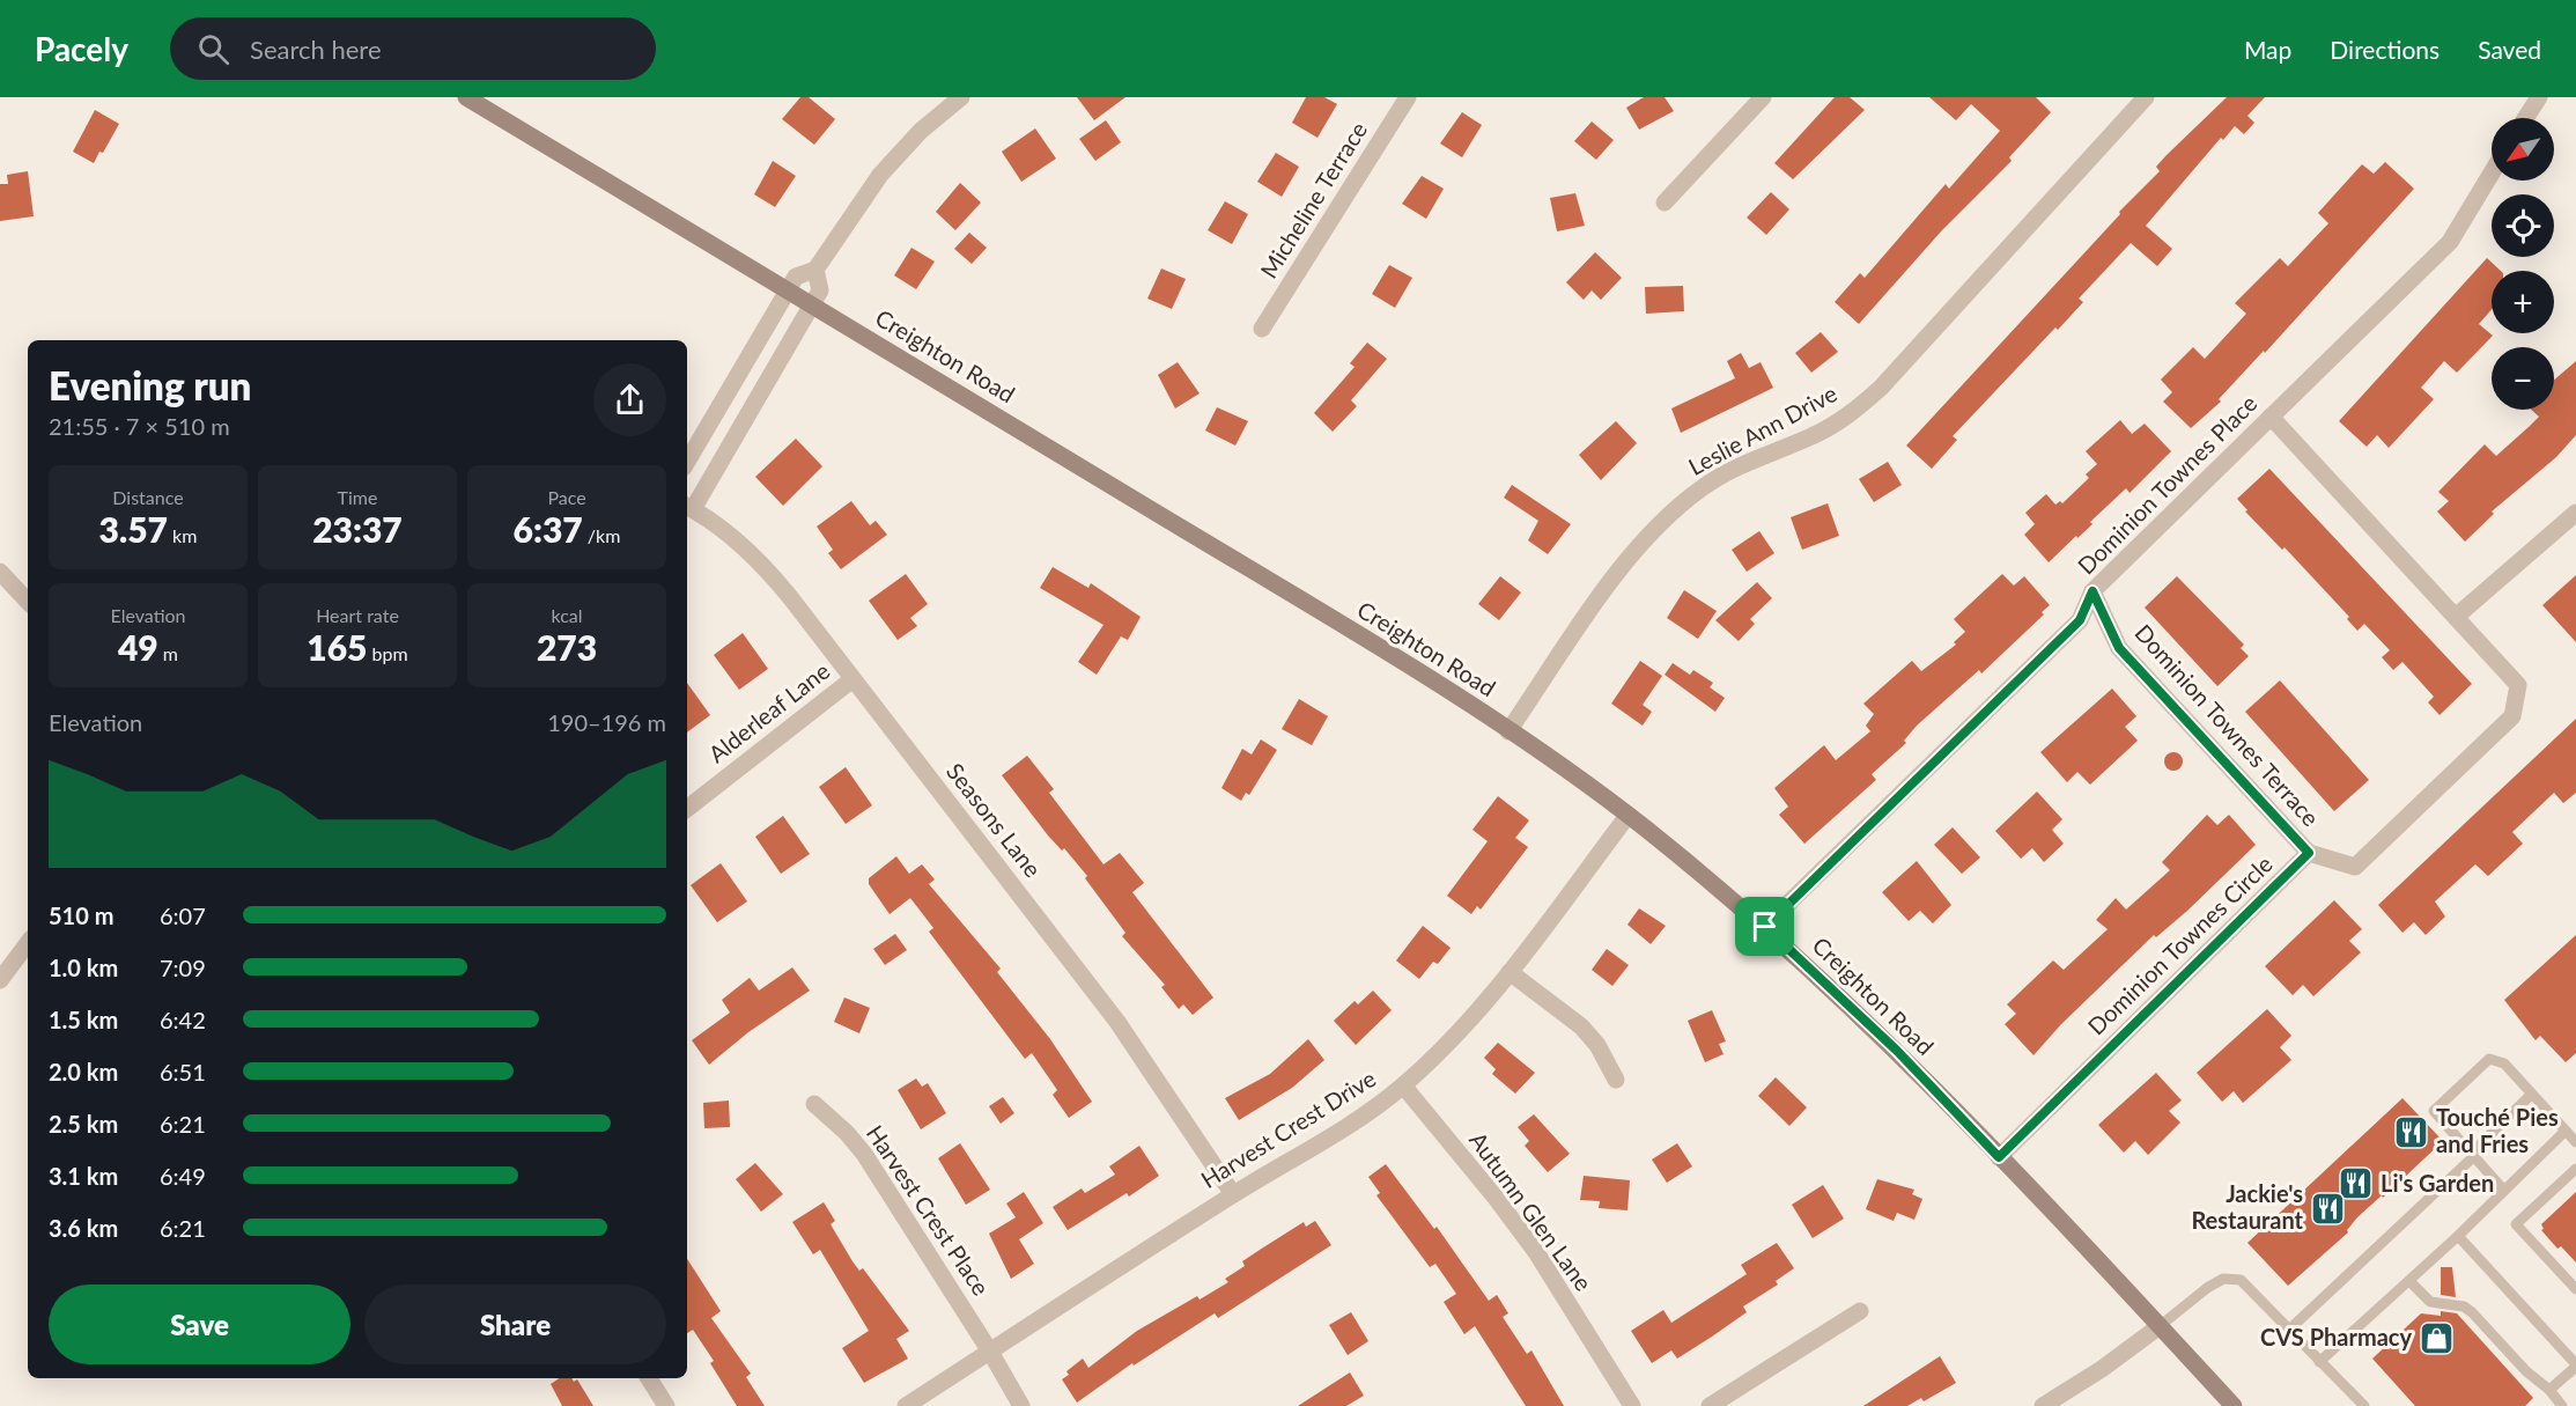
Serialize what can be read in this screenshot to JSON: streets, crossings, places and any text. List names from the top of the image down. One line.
{"streets":{"main road":["Creighton Road"],"street":["Micheline Terrace","Leslie Ann Drive","Dominion Townes Place","Alderleaf Lane","Dominion Townes Terrace","Seasons Lane","Dominion Townes Circle","Harvest Crest Drive","Harvest Crest Place","Autumn Glen Lane"]},"crossings":[["Creighton Road","Leslie Ann Drive"],["Creighton Road","Dominion Townes Place"],["Creighton Road","Dominion Townes Circle"],["Creighton Road","Harvest Crest Drive"],["Dominion Townes Place","Dominion Townes Terrace"],["Alderleaf Lane","Seasons Lane"],["Dominion Townes Terrace","Dominion Townes Circle"],["Seasons Lane","Harvest Crest Drive"],["Harvest Crest Drive","Harvest Crest Place"],["Harvest Crest Drive","Autumn Glen Lane"]],"places":{"restaurant":["Touché Pies and Fries","Li's Garden","Jackie's Restaurant"],"shop":["CVS Pharmacy"]},"north":"bottom left","page":{"header":"Pacely","search":"Search here","nav":["Map","Directions","Saved"],"map_buttons":["+","−"],"heading":["Evening run","21:55 · 7 × 510 m"],"stats":[["Distance","3.57 km"],["Time","23:37"],["Pace","6:37 /km"],["Elevation","49 m"],["Heart rate","165 bpm"],["kcal","273"]],"chart":["Elevation","190–196 m"],"list":[{"name":"510 m","note":"6:07"},{"name":"1.0 km","note":"7:09"},{"name":"1.5 km","note":"6:42"},{"name":"2.0 km","note":"6:51"},{"name":"2.5 km","note":"6:21"},{"name":"3.1 km","note":"6:49"},{"name":"3.6 km","note":"6:21"}],"buttons":["Save","Share"]}}
